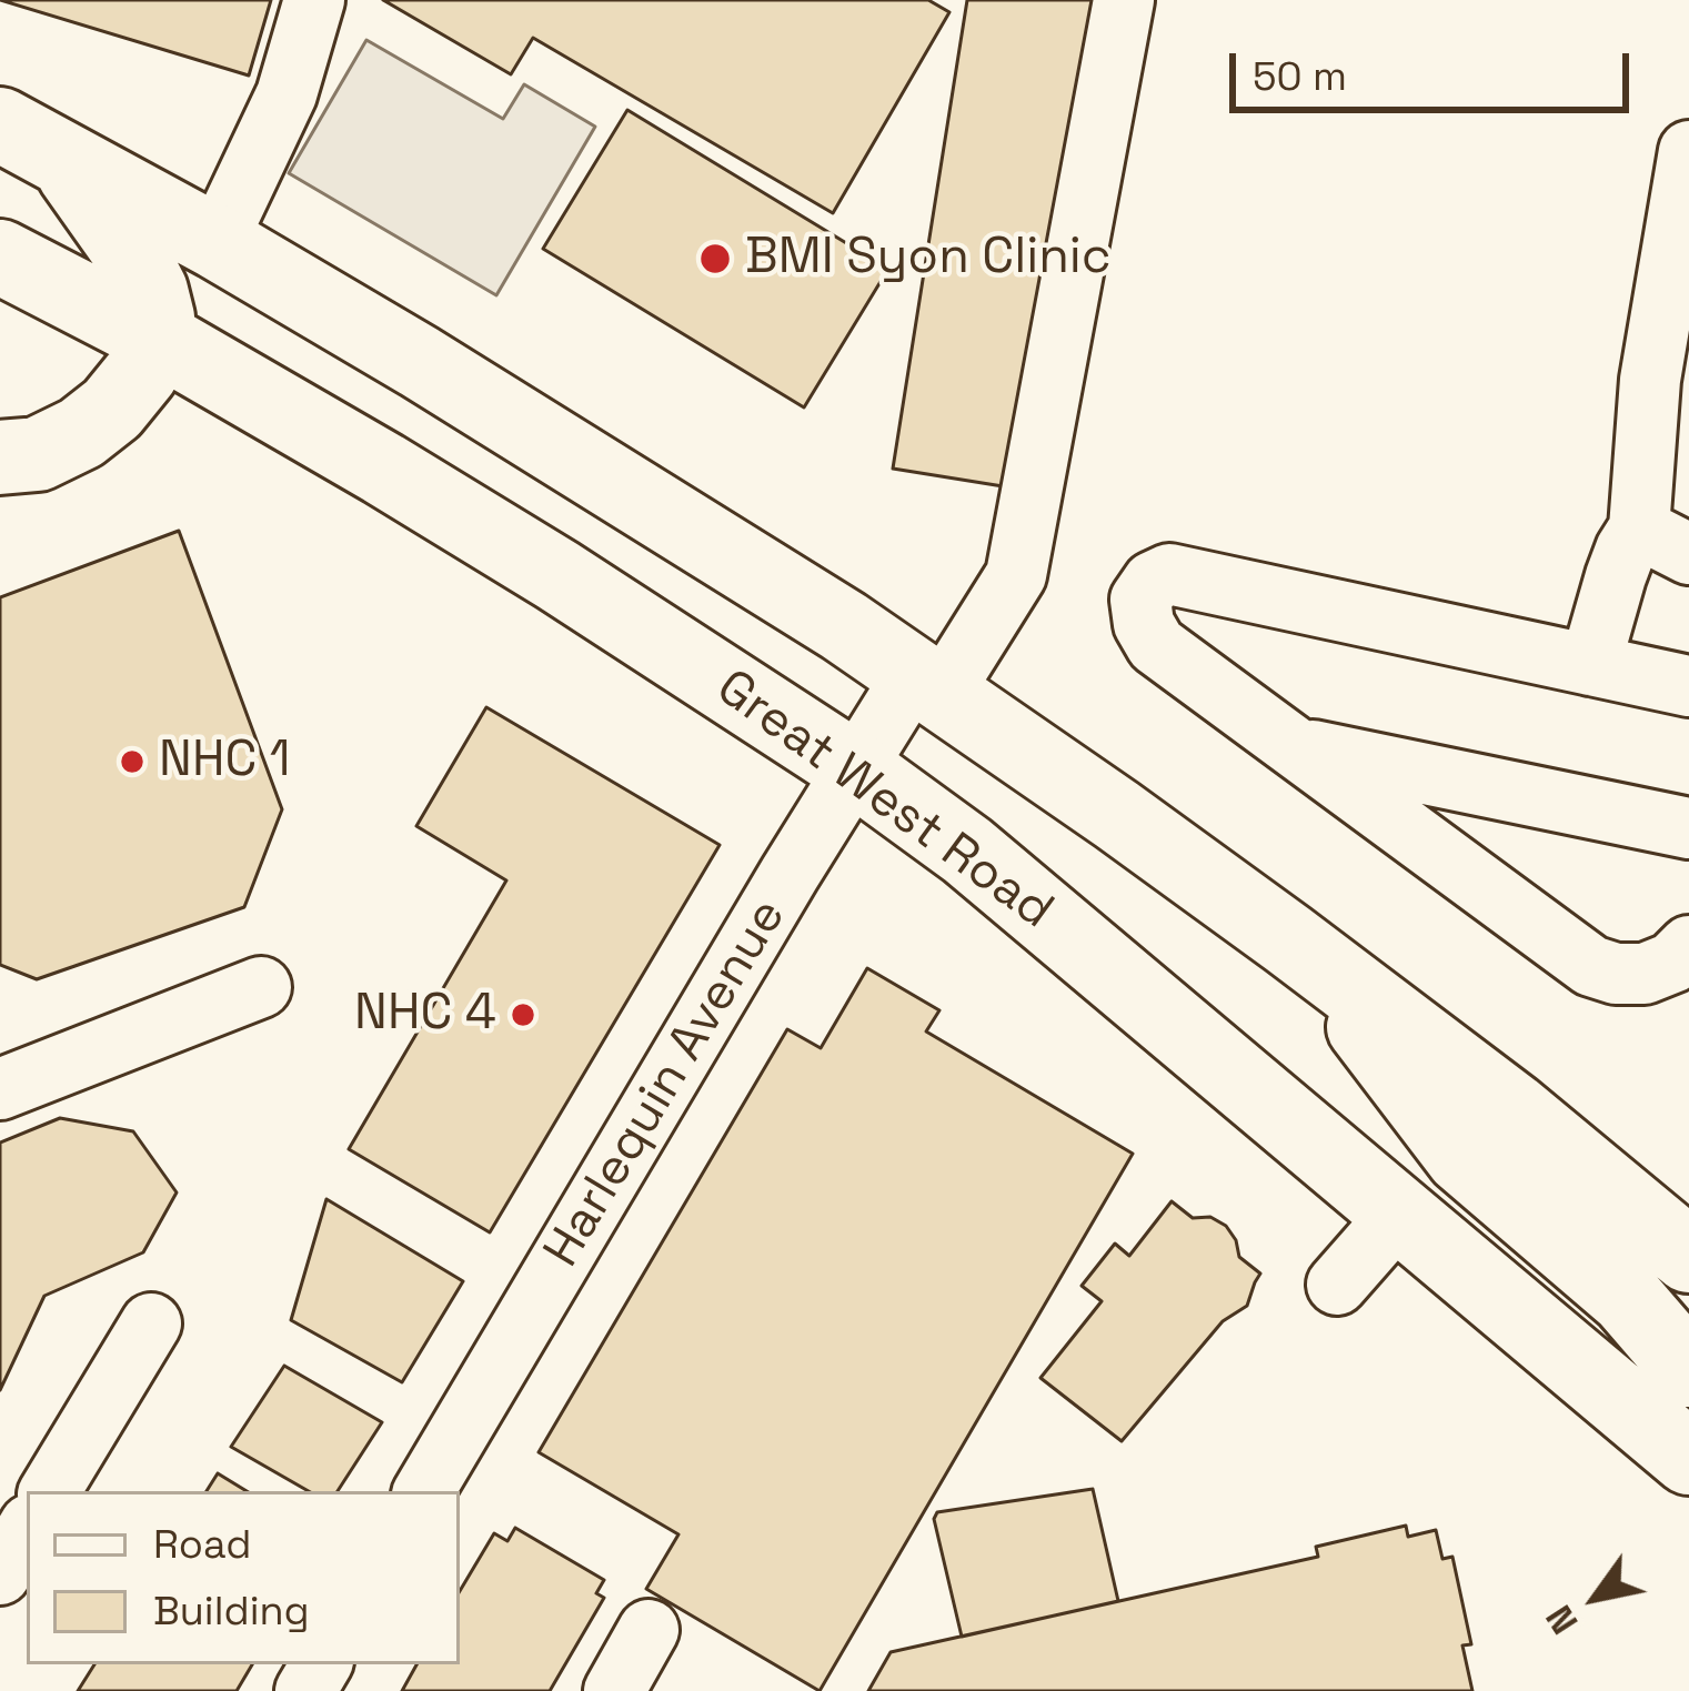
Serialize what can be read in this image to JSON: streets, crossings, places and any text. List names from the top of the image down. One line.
{"streets":{"highway":["Great West Road"],"street":["Harlequin Avenue"]},"crossings":[["Great West Road","Harlequin Avenue"]],"places":["BMI Syon Clinic","NHC 1","NHC 4"],"legend":["Road","Building"],"scale_bar":"50 m","north":"bottom left"}
